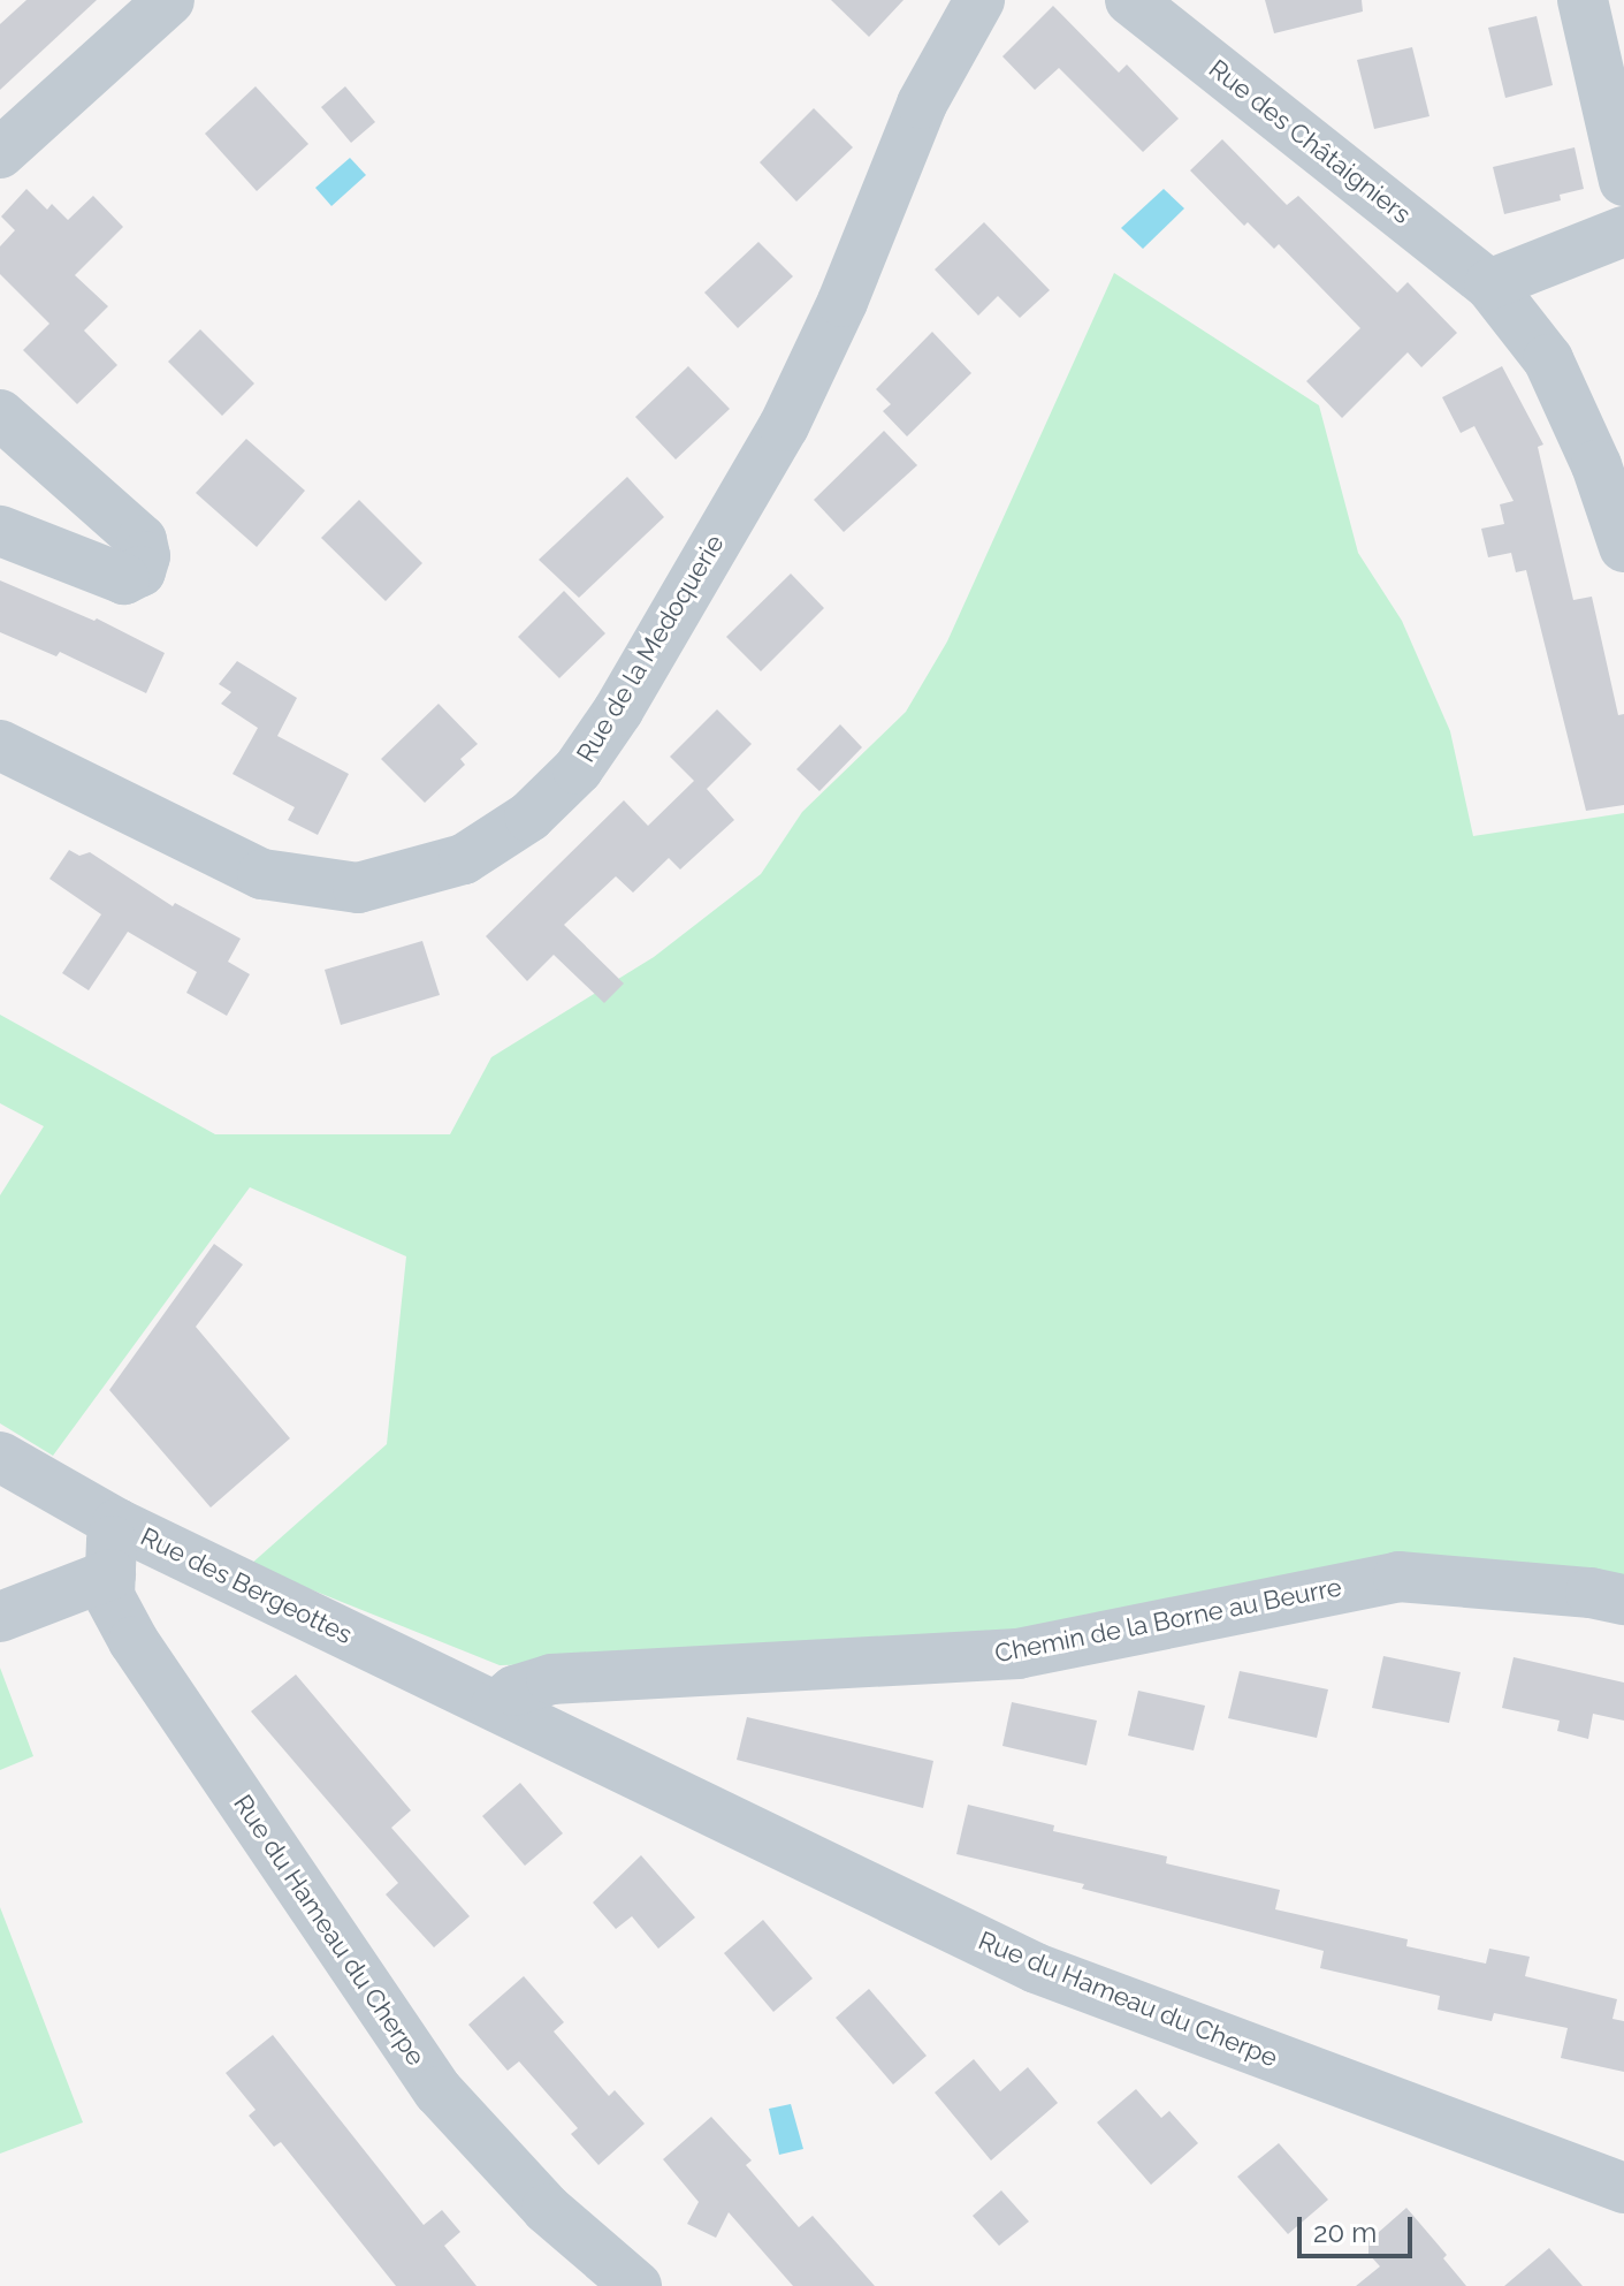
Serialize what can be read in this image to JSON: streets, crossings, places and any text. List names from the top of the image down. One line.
{"streets":{"street":["Rue des Châtaigniers","Rue de la Medoquerie","Rue des Bergeottes","Chemin de la Borne au Beurre","Rue du Hameau du Cherpe"]},"crossings":[["Rue des Bergeottes","Chemin de la Borne au Beurre"],["Rue des Bergeottes","Rue du Hameau du Cherpe"],["Chemin de la Borne au Beurre","Rue du Hameau du Cherpe"]],"scale_bar":"20 m"}
